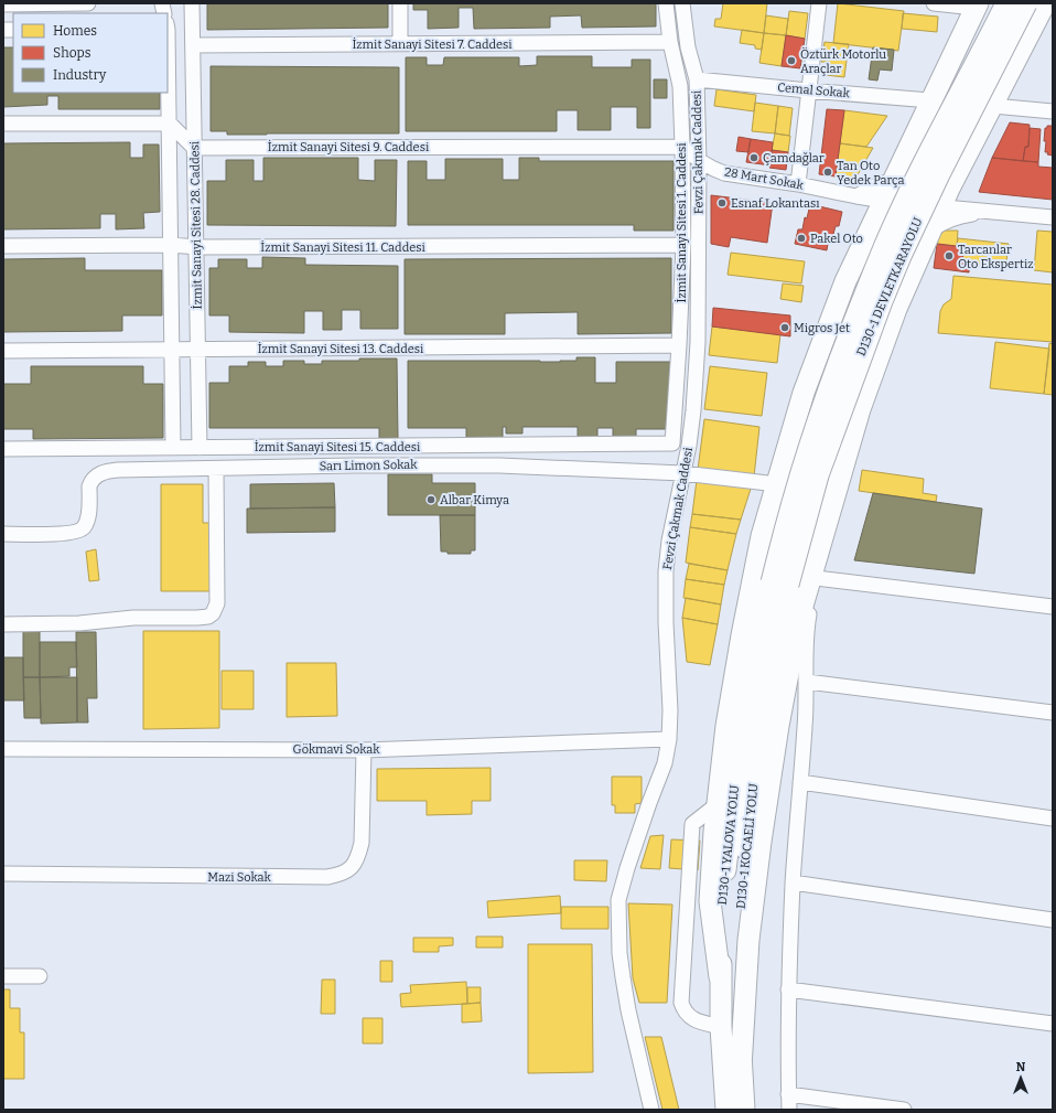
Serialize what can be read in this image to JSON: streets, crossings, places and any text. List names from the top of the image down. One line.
{"streets":{"highway":["D130-1 DEVLETKARAYOLU","D130-1 YALOVA YOLU","D130-1 KOCAELİ YOLU"],"street":["İzmit Sanayi Sitesi 7. Caddesi","Cemal Sokak","İzmit Sanayi Sitesi 9. Caddesi","Fevzi Çakmak Caddesi","28 Mart Sokak","İzmit Sanayi Sitesi 1. Caddesi","İzmit Sanayi Sitesi 28. Caddesi","İzmit Sanayi Sitesi 11. Caddesi","İzmit Sanayi Sitesi 13. Caddesi","İzmit Sanayi Sitesi 15. Caddesi","Sarı Limon Sokak","Gökmavi Sokak","Mazi Sokak"]},"crossings":[["İzmit Sanayi Sitesi 7. Caddesi","İzmit Sanayi Sitesi 1. Caddesi"],["İzmit Sanayi Sitesi 7. Caddesi","İzmit Sanayi Sitesi 28. Caddesi"],["Cemal Sokak","Fevzi Çakmak Caddesi"],["İzmit Sanayi Sitesi 9. Caddesi","İzmit Sanayi Sitesi 1. Caddesi"],["İzmit Sanayi Sitesi 9. Caddesi","İzmit Sanayi Sitesi 28. Caddesi"],["Fevzi Çakmak Caddesi","28 Mart Sokak"],["Fevzi Çakmak Caddesi","Sarı Limon Sokak"],["Fevzi Çakmak Caddesi","Gökmavi Sokak"],["İzmit Sanayi Sitesi 1. Caddesi","İzmit Sanayi Sitesi 11. Caddesi"],["İzmit Sanayi Sitesi 1. Caddesi","İzmit Sanayi Sitesi 13. Caddesi"],["İzmit Sanayi Sitesi 1. Caddesi","İzmit Sanayi Sitesi 15. Caddesi"],["İzmit Sanayi Sitesi 28. Caddesi","İzmit Sanayi Sitesi 11. Caddesi"],["İzmit Sanayi Sitesi 28. Caddesi","İzmit Sanayi Sitesi 13. Caddesi"],["İzmit Sanayi Sitesi 28. Caddesi","İzmit Sanayi Sitesi 15. Caddesi"],["D130-1 DEVLETKARAYOLU","D130-1 YALOVA YOLU"],["D130-1 DEVLETKARAYOLU","D130-1 KOCAELİ YOLU"],["Gökmavi Sokak","Mazi Sokak"],["D130-1 YALOVA YOLU","D130-1 KOCAELİ YOLU"]],"places":["Öztürk Motorlu Araçlar","Çamdağlar","Tan Oto Yedek Parça","Esnaf Lokantası","Pakel Oto","Tarcanlar Oto Ekspertiz","Migros Jet","Albar Kimya"],"legend":["Homes","Shops","Industry"],"north":"top"}
